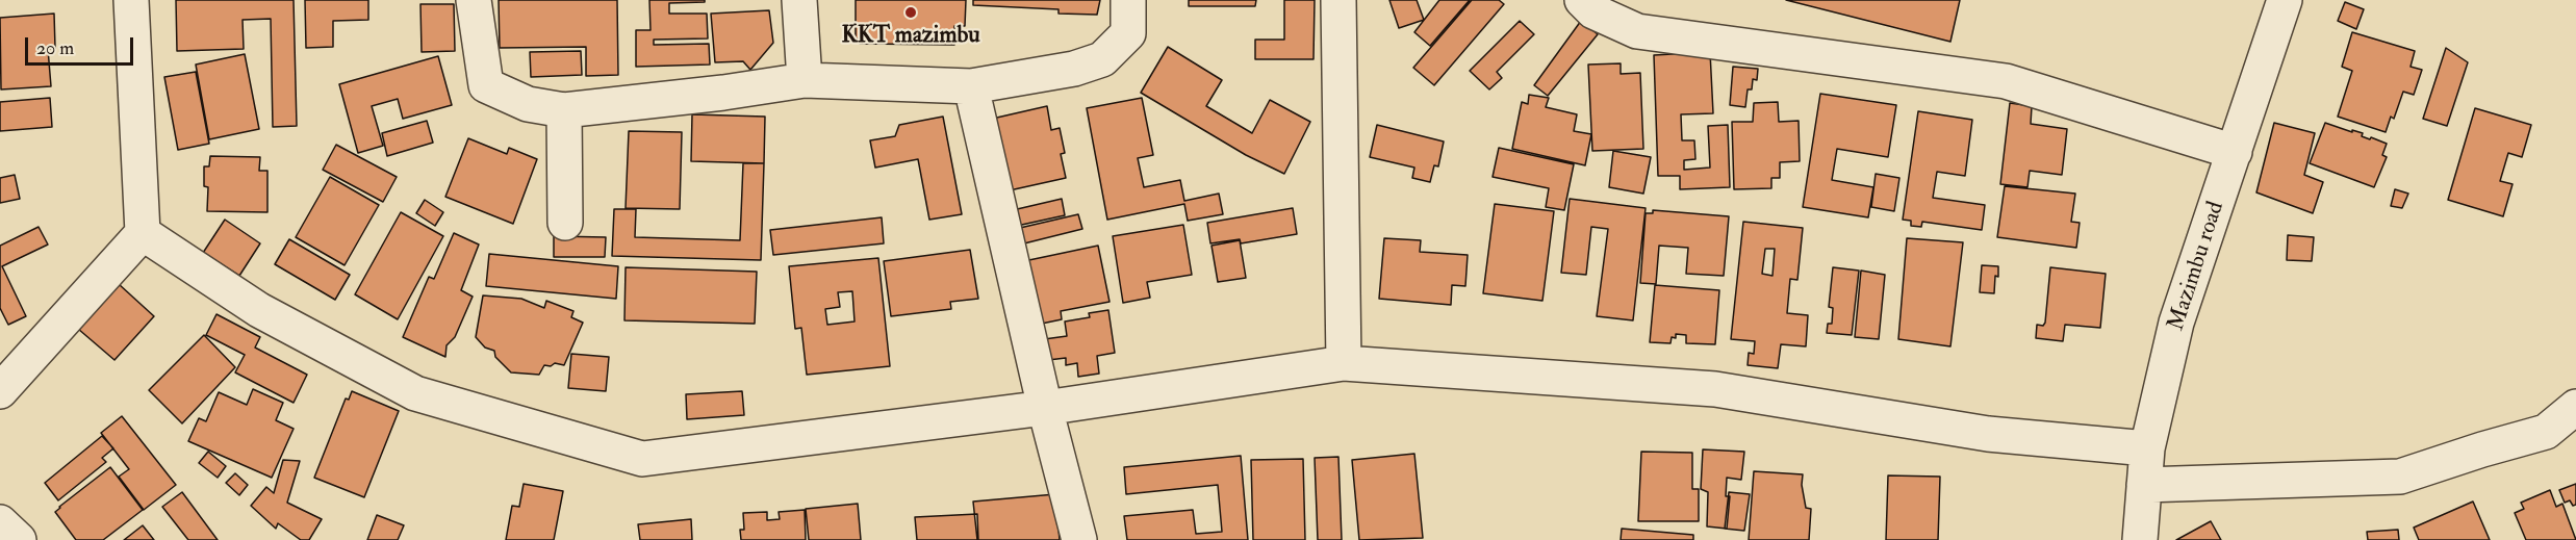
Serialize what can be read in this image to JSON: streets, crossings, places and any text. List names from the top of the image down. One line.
{"streets":{"street":["Mazimbu road"]},"places":["KKT mazimbu"],"scale_bar":"20 m"}
